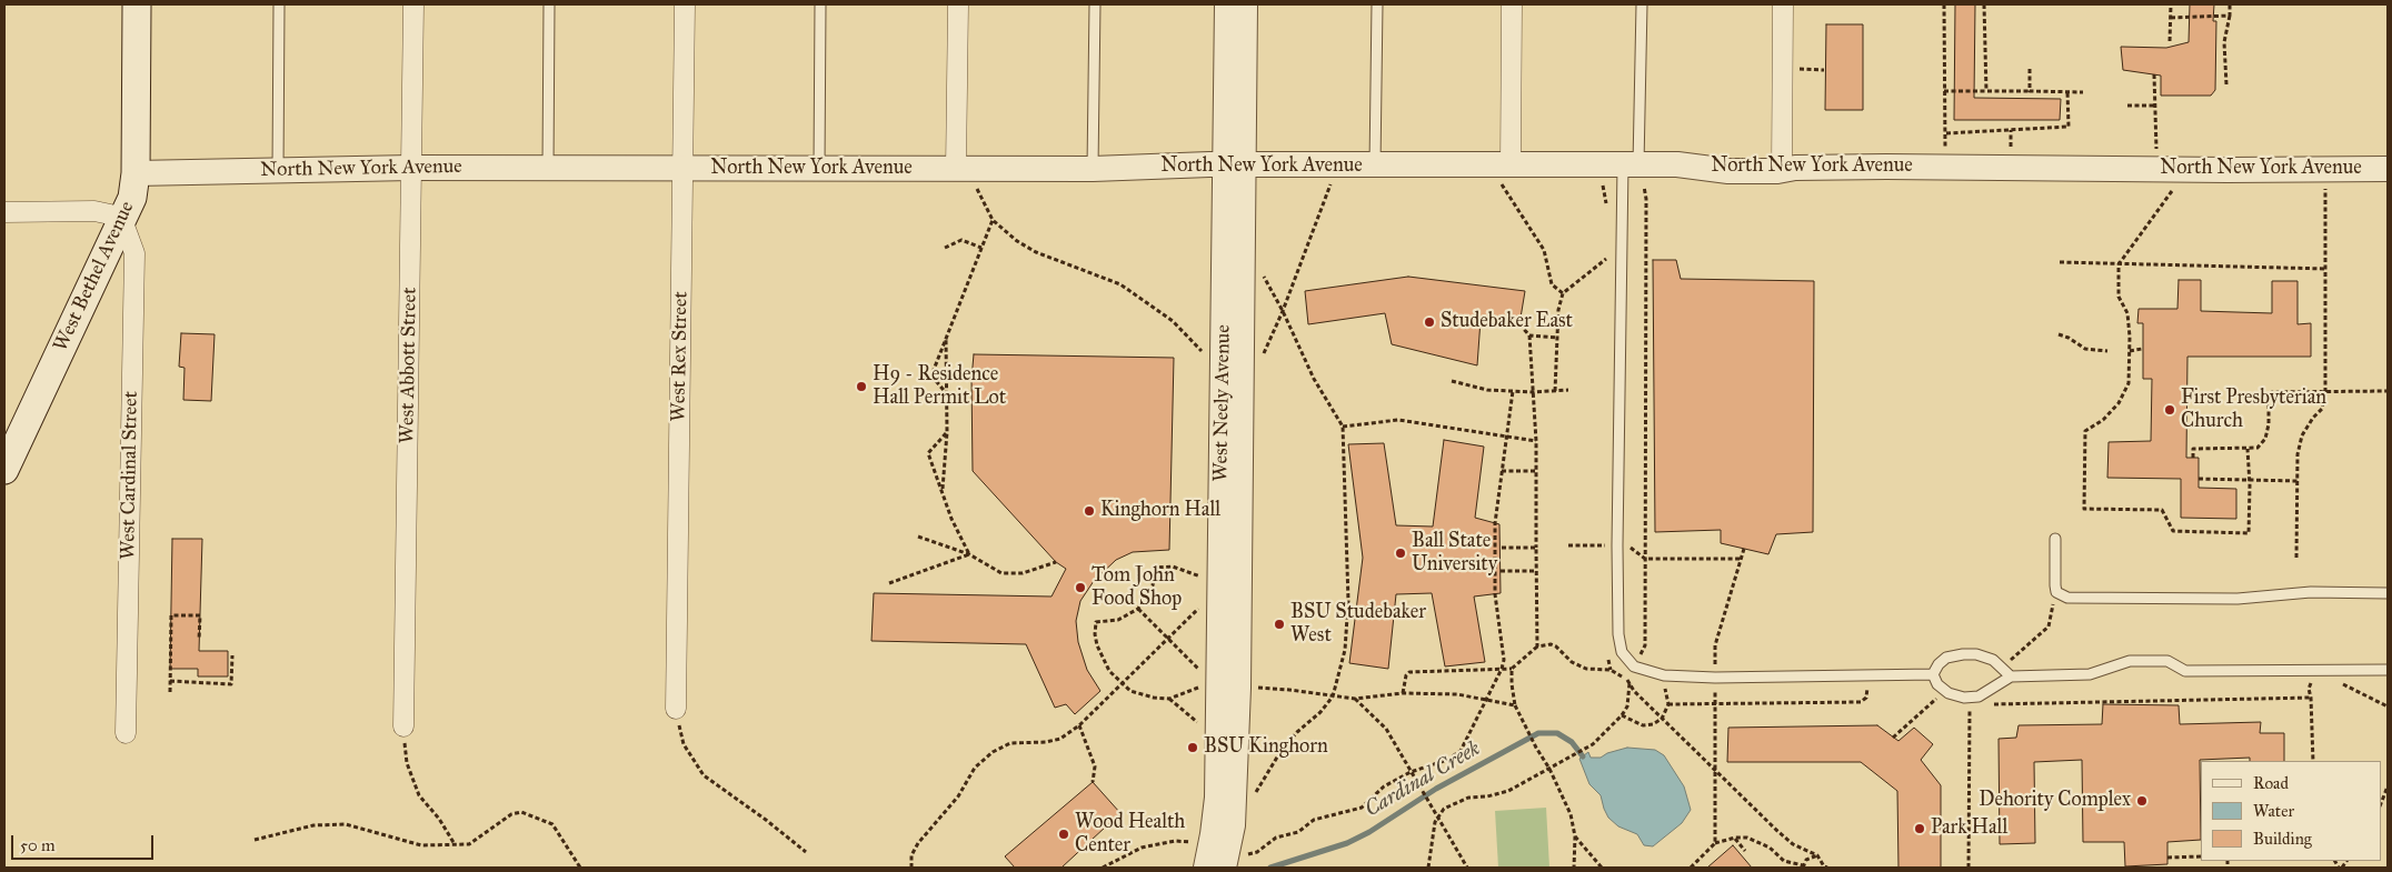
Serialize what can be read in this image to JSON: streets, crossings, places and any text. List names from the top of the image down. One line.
{"streets":{"main road":["West Bethel Avenue"],"street":["North New York Avenue","West Rex Street","West Abbott Street","West Neely Avenue","West Cardinal Street"]},"crossings":[["North New York Avenue","West Bethel Avenue"],["North New York Avenue","West Rex Street"],["North New York Avenue","West Abbott Street"],["North New York Avenue","West Neely Avenue"],["West Bethel Avenue","West Cardinal Street"]],"water":["Cardinal Creek"],"places":["Studebaker East","H9 - Residence Hall Permit Lot","First Presbyterian Church","Kinghorn Hall","Ball State University","Tom John Food Shop","BSU Studebaker West","BSU Kinghorn","Dehority Complex","Park Hall","Wood Health Center"],"legend":["Road","Water","Building"],"scale_bar":"50 m"}
